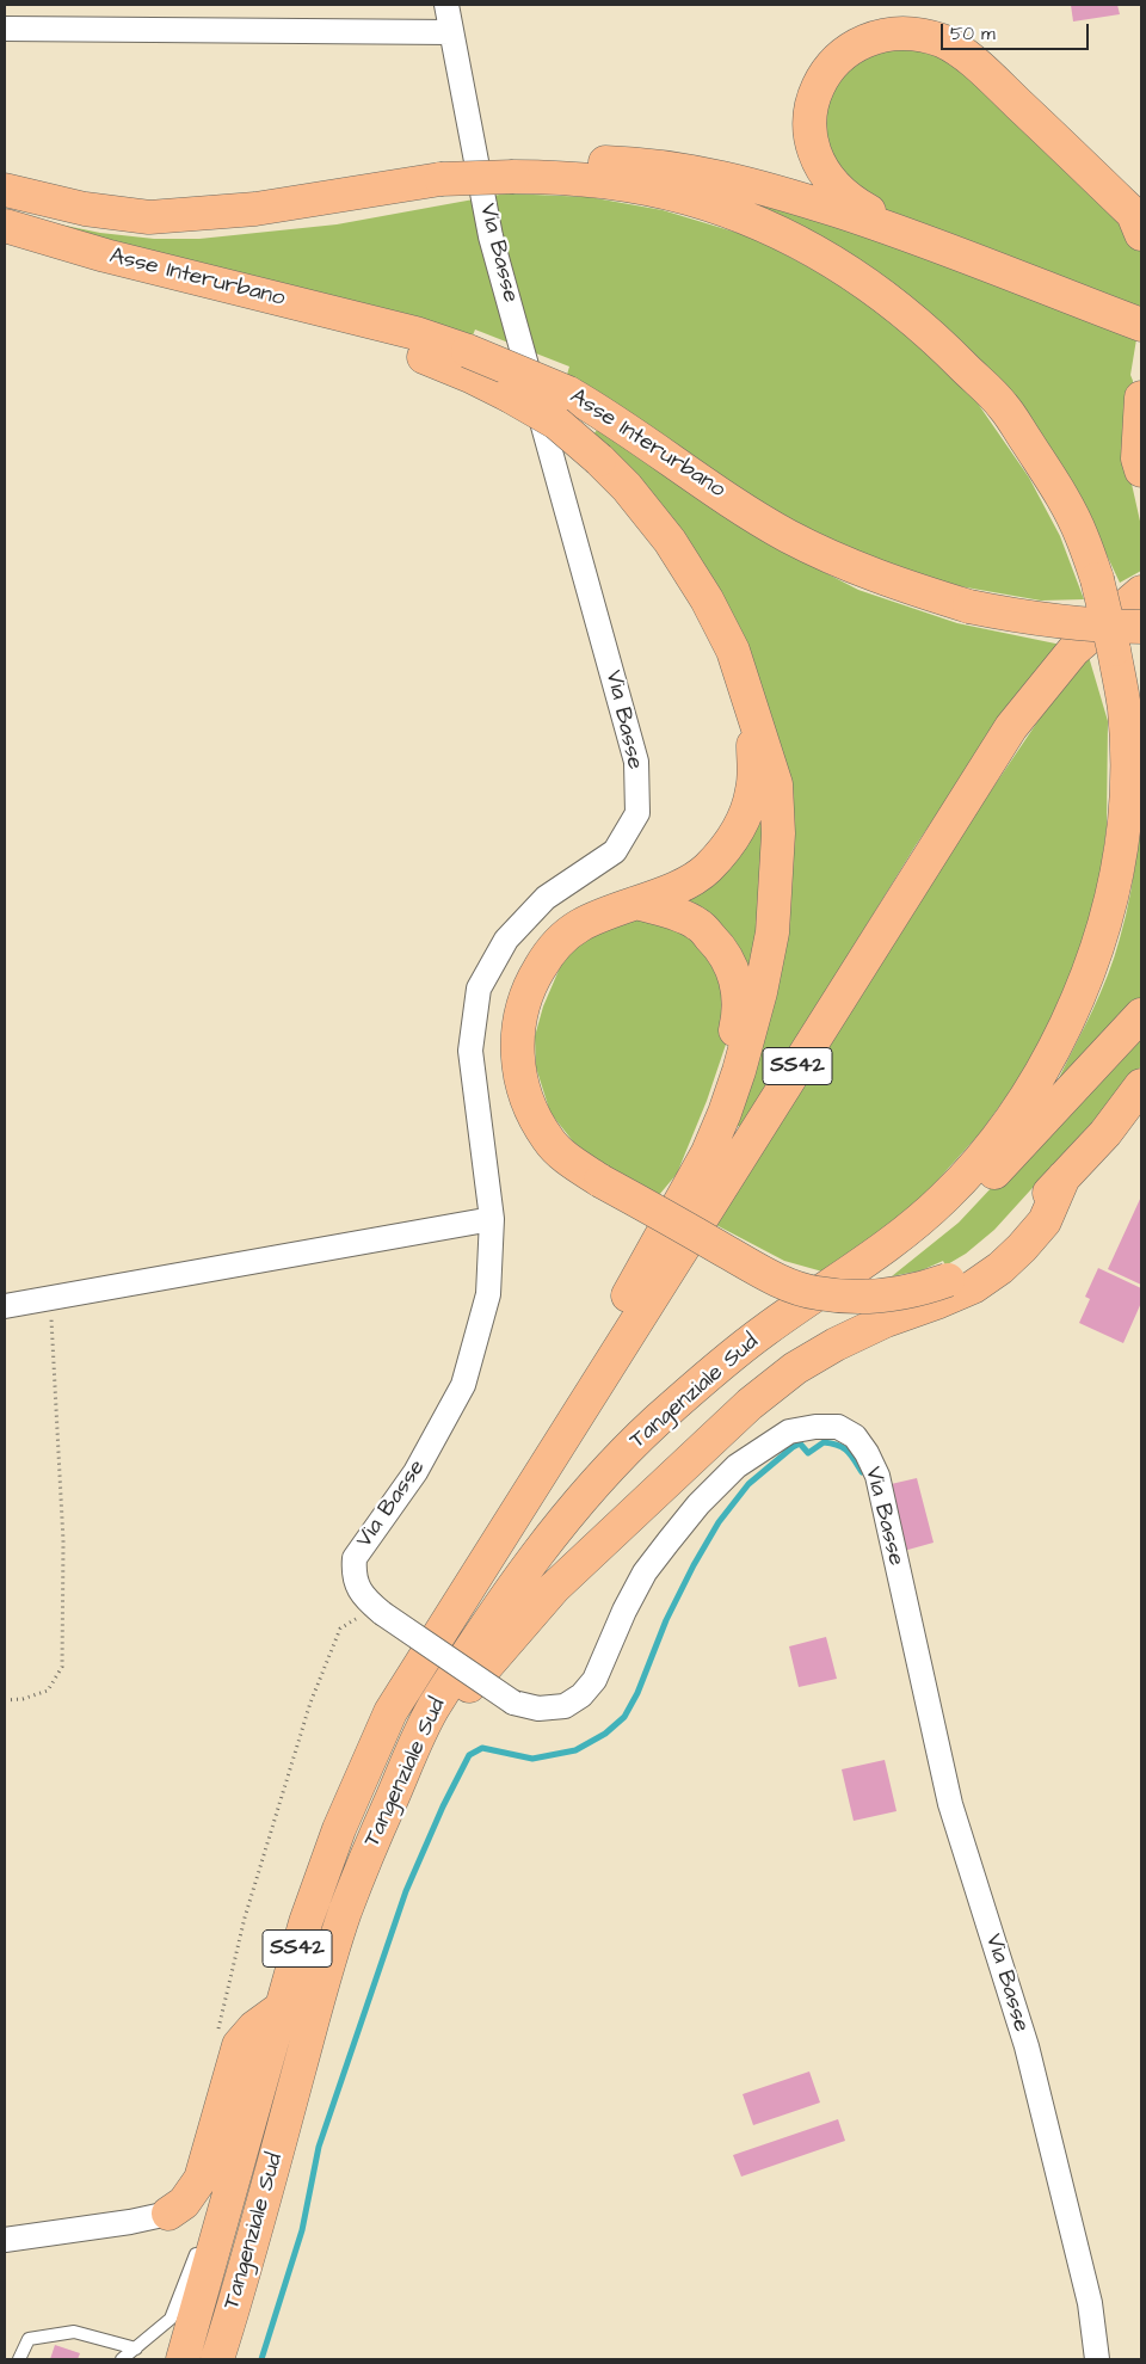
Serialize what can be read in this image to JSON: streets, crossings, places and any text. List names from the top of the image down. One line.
{"streets":{"highway":["Asse Interurbano","SS42","Tangenziale Sud"],"street":["Via Basse"]},"crossings":[["Asse Interurbano","SS42"],["Asse Interurbano","Tangenziale Sud"],["SS42","Tangenziale Sud"]],"scale_bar":"50 m"}
